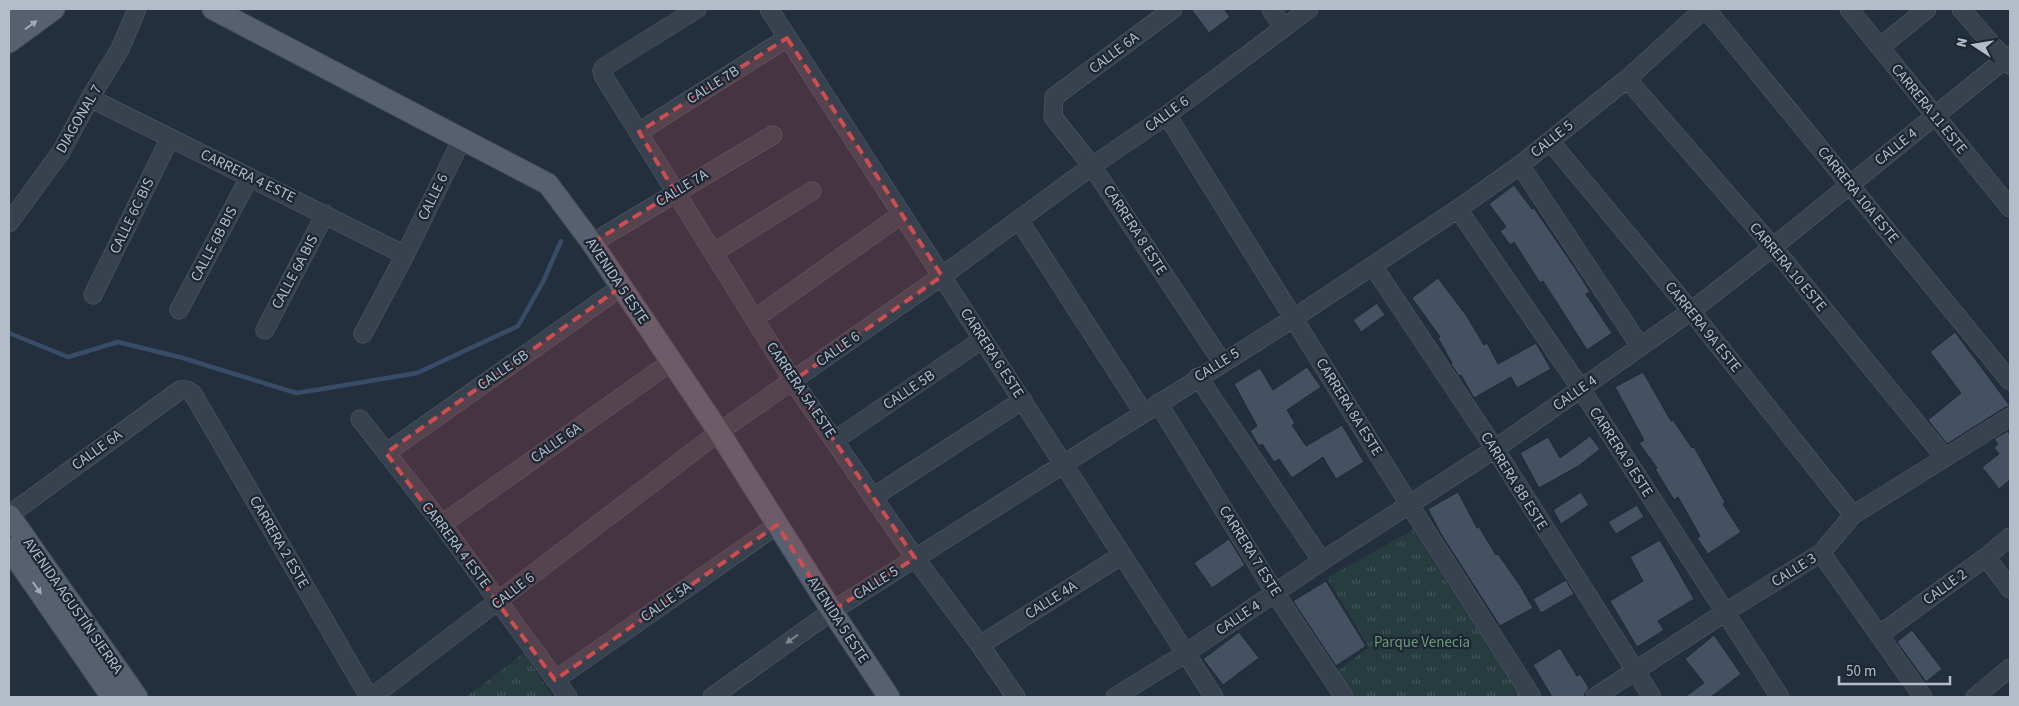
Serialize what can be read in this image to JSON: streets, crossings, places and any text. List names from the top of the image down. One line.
{"streets":{"main road":["AVENIDA 5 ESTE","AVENIDA AGUSTÍN SIERRA"],"street":["CALLE 6A","CALLE 7B","CARRERA 11 ESTE","CALLE 6","DIAGONAL 7","CALLE 5","CALLE 4","CARRERA 4 ESTE","CALLE 7A","CARRERA 10A ESTE","CALLE 6C BIS","CARRERA 8 ESTE","CALLE 6B BIS","CARRERA 10 ESTE","CALLE 6A BIS","CARRERA 9A ESTE","CARRERA 6 ESTE","CALLE 6B","CARRERA 5A ESTE","CALLE 5B","CARRERA 8A ESTE","CARRERA 9 ESTE","CARRERA 8B ESTE","CARRERA 2 ESTE","CARRERA 7 ESTE","CALLE 3","CALLE 2","CALLE 4A","CALLE 5A"]},"crossings":[["CALLE 6A","CARRERA 4 ESTE"],["CALLE 6A","CARRERA 8 ESTE"],["CALLE 6A","AVENIDA 5 ESTE"],["CALLE 6A","CARRERA 2 ESTE"],["CALLE 6A","AVENIDA AGUSTÍN SIERRA"],["CALLE 7B","CARRERA 6 ESTE"],["CALLE 7B","CARRERA 5A ESTE"],["CARRERA 11 ESTE","CALLE 4"],["CALLE 6","CARRERA 4 ESTE"],["CALLE 6","CARRERA 8 ESTE"],["CALLE 6","AVENIDA 5 ESTE"],["CALLE 6","CARRERA 6 ESTE"],["CALLE 6","CARRERA 5A ESTE"],["CALLE 6","CARRERA 8A ESTE"],["CALLE 6","CARRERA 2 ESTE"],["CALLE 6","CARRERA 7 ESTE"],["DIAGONAL 7","CARRERA 4 ESTE"],["CALLE 5","CARRERA 10A ESTE"],["CALLE 5","CARRERA 8 ESTE"],["CALLE 5","CARRERA 10 ESTE"],["CALLE 5","AVENIDA 5 ESTE"],["CALLE 5","CARRERA 9A ESTE"],["CALLE 5","CARRERA 6 ESTE"],["CALLE 5","CARRERA 5A ESTE"],["CALLE 5","CARRERA 8A ESTE"],["CALLE 5","CARRERA 9 ESTE"],["CALLE 5","CARRERA 8B ESTE"],["CALLE 5","CARRERA 7 ESTE"],["CALLE 4","CARRERA 10A ESTE"],["CALLE 4","CARRERA 10 ESTE"],["CALLE 4","CARRERA 9A ESTE"],["CALLE 4","CARRERA 6 ESTE"],["CALLE 4","CARRERA 8A ESTE"],["CALLE 4","CARRERA 9 ESTE"],["CALLE 4","CARRERA 8B ESTE"],["CALLE 4","CARRERA 7 ESTE"],["CARRERA 4 ESTE","CALLE 6C BIS"],["CARRERA 4 ESTE","CALLE 6B BIS"],["CARRERA 4 ESTE","CALLE 6A BIS"],["CARRERA 4 ESTE","CALLE 6B"],["CARRERA 4 ESTE","CALLE 5A"],["CALLE 7A","AVENIDA 5 ESTE"],["CALLE 7A","CARRERA 5A ESTE"],["CARRERA 10 ESTE","CALLE 3"],["AVENIDA 5 ESTE","CALLE 6B"],["AVENIDA 5 ESTE","CALLE 5A"],["CARRERA 9A ESTE","CALLE 3"],["CARRERA 6 ESTE","CALLE 5B"],["CARRERA 6 ESTE","CALLE 4A"],["CARRERA 5A ESTE","CALLE 5B"],["CARRERA 5A ESTE","CALLE 4A"],["CARRERA 9 ESTE","CALLE 3"],["CARRERA 8B ESTE","CALLE 3"]],"parks":["Parque Venecia"],"scale_bar":"50 m","north":"left"}
